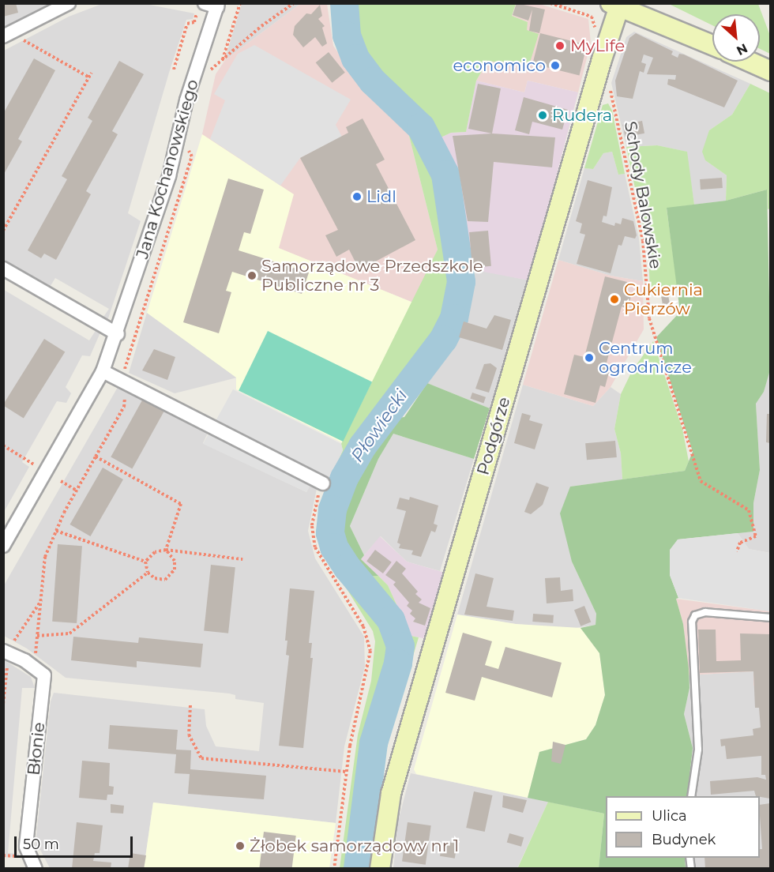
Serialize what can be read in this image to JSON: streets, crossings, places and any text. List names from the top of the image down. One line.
{"streets":{"street":["Jana Kochanowskiego","Podgórze","Błonie"],"path":["Schody Balowskie"]},"water":["Płowiecki"],"places":["MyLife","economico","Rudera","Lidl","Samorządowe Przedszkole Publiczne nr 3","Cukiernia Pierzów","Centrum ogrodnicze","Żłobek samorządowy nr 1"],"legend":["Ulica","Budynek"],"scale_bar":"50 m","north":"bottom right"}
